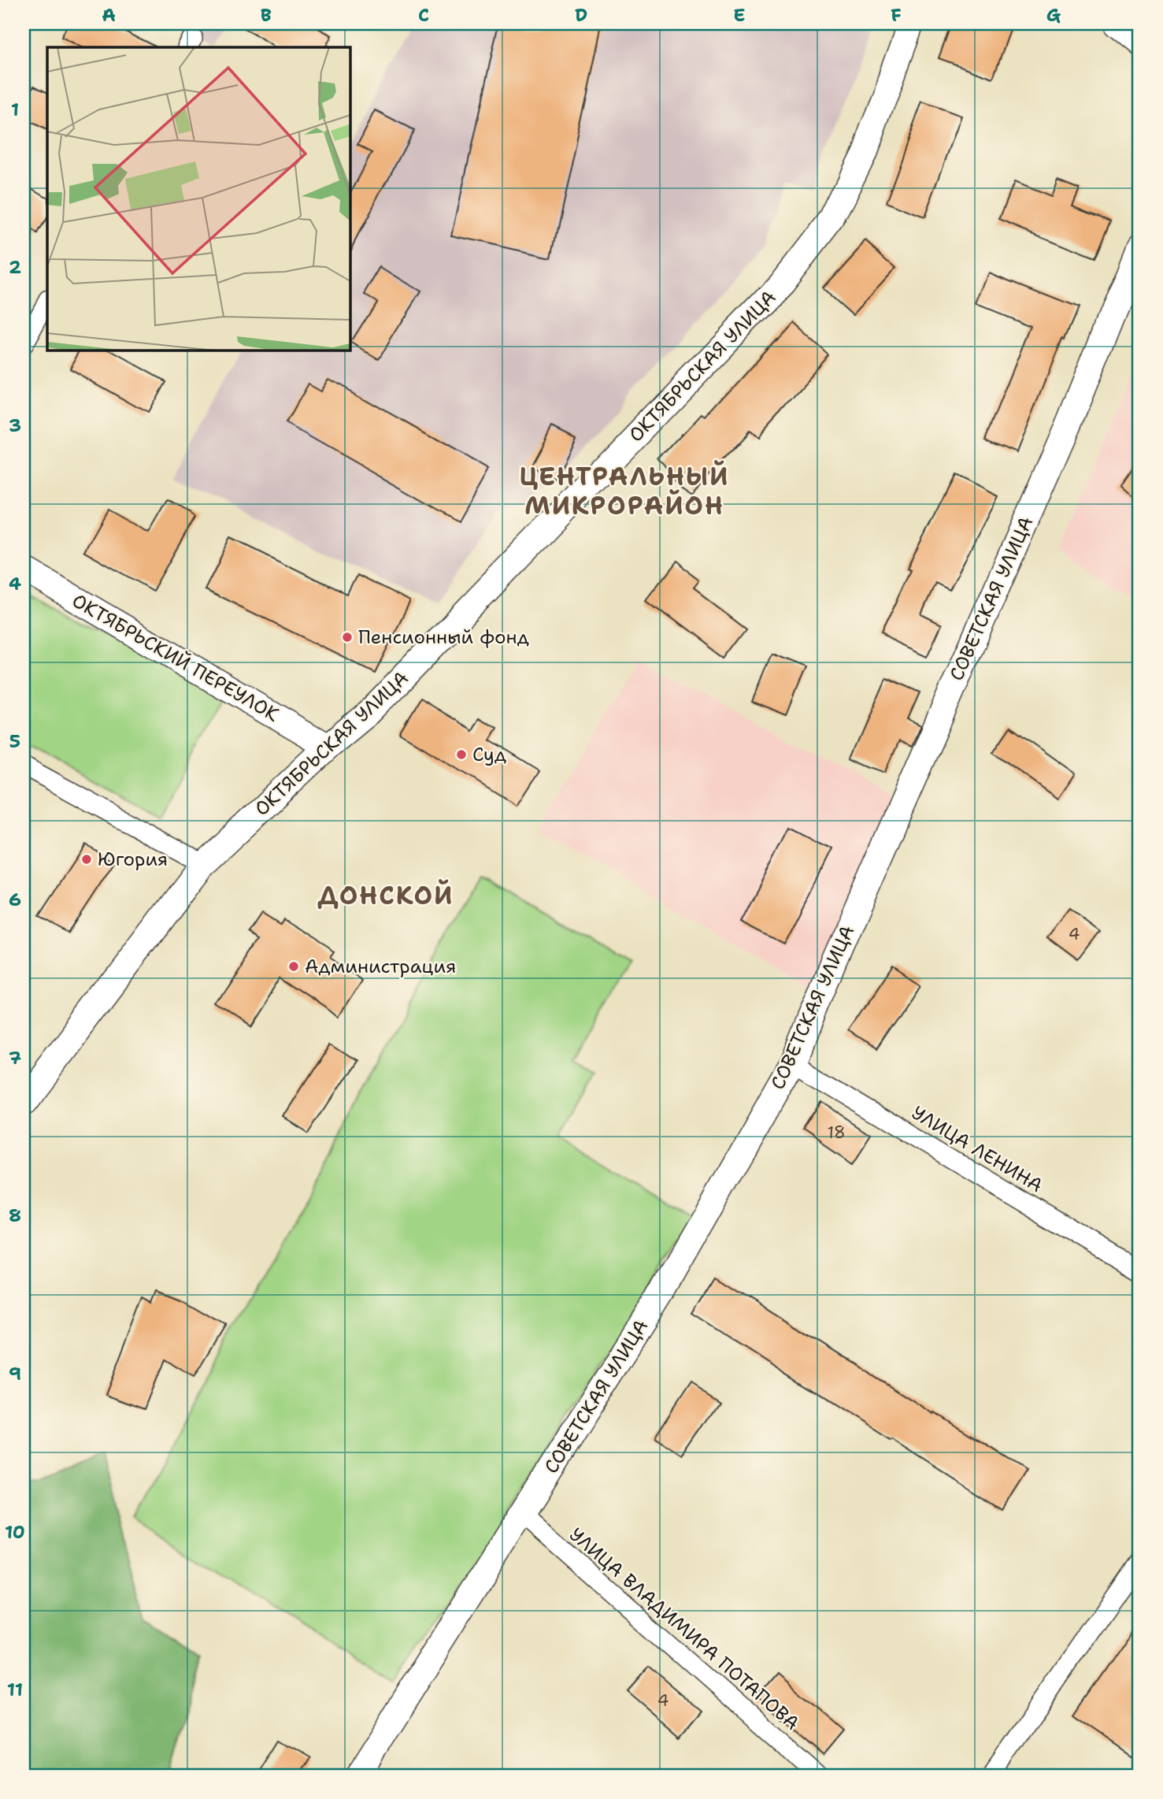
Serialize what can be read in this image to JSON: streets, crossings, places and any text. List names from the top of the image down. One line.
{"streets":{"main road":["ОКТЯБРЬСКАЯ УЛИЦА","СОВЕТСКАЯ УЛИЦА","ОКТЯБРЬСКИЙ ПЕРЕУЛОК"],"street":["УЛИЦА ЛЕНИНА","УЛИЦА ВЛАДИМИРА ПОТАПОВА"]},"crossings":[["ОКТЯБРЬСКАЯ УЛИЦА","ОКТЯБРЬСКИЙ ПЕРЕУЛОК"],["СОВЕТСКАЯ УЛИЦА","УЛИЦА ЛЕНИНА"],["СОВЕТСКАЯ УЛИЦА","УЛИЦА ВЛАДИМИРА ПОТАПОВА"]],"districts":["ЦЕНТРАЛЬНЫЙ МИКРОРАЙОН","ДОНСКОЙ"],"places":["Пенсионный фонд","Суд","Югория","Администрация"],"house_numbers":["4","18","4"],"grid":{"columns":["A","B","C","D","E","F","G"],"rows":["1","2","3","4","5","6","7","8","9","10","11"]}}
